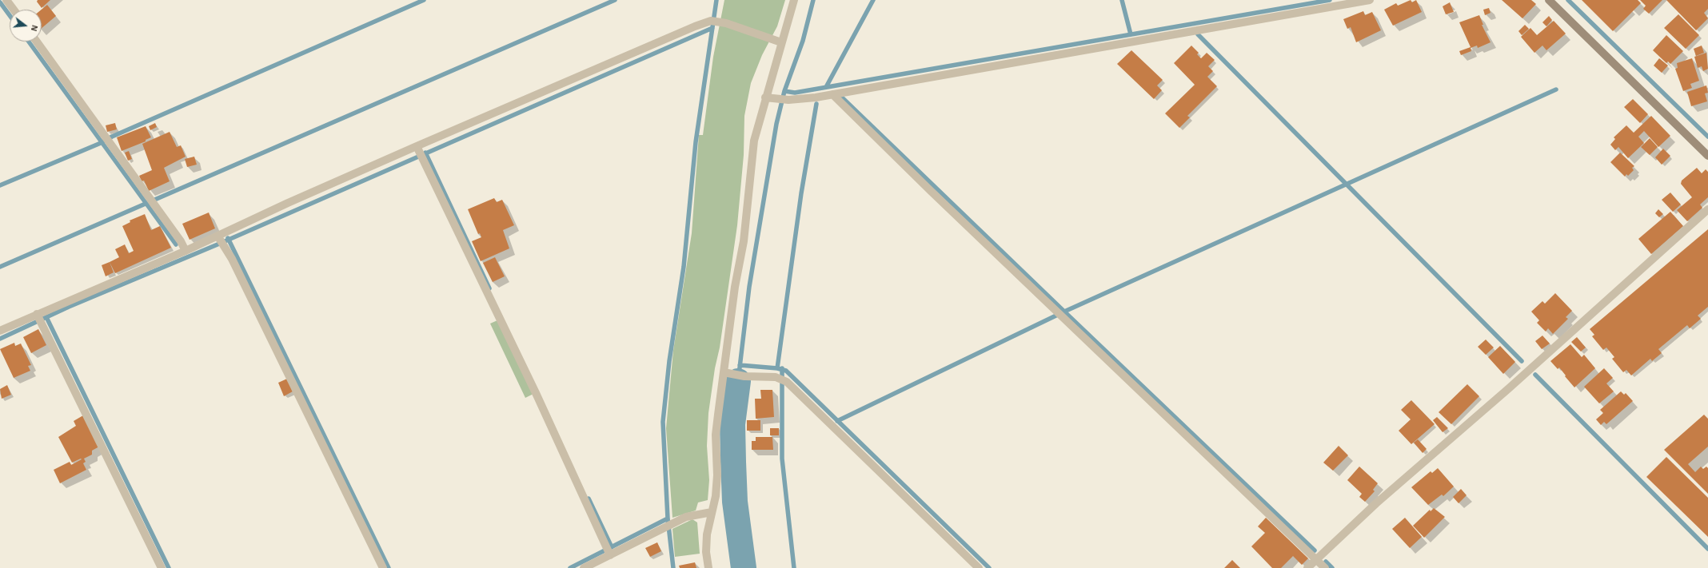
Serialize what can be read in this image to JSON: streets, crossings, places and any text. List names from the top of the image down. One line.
{"north":"right"}
